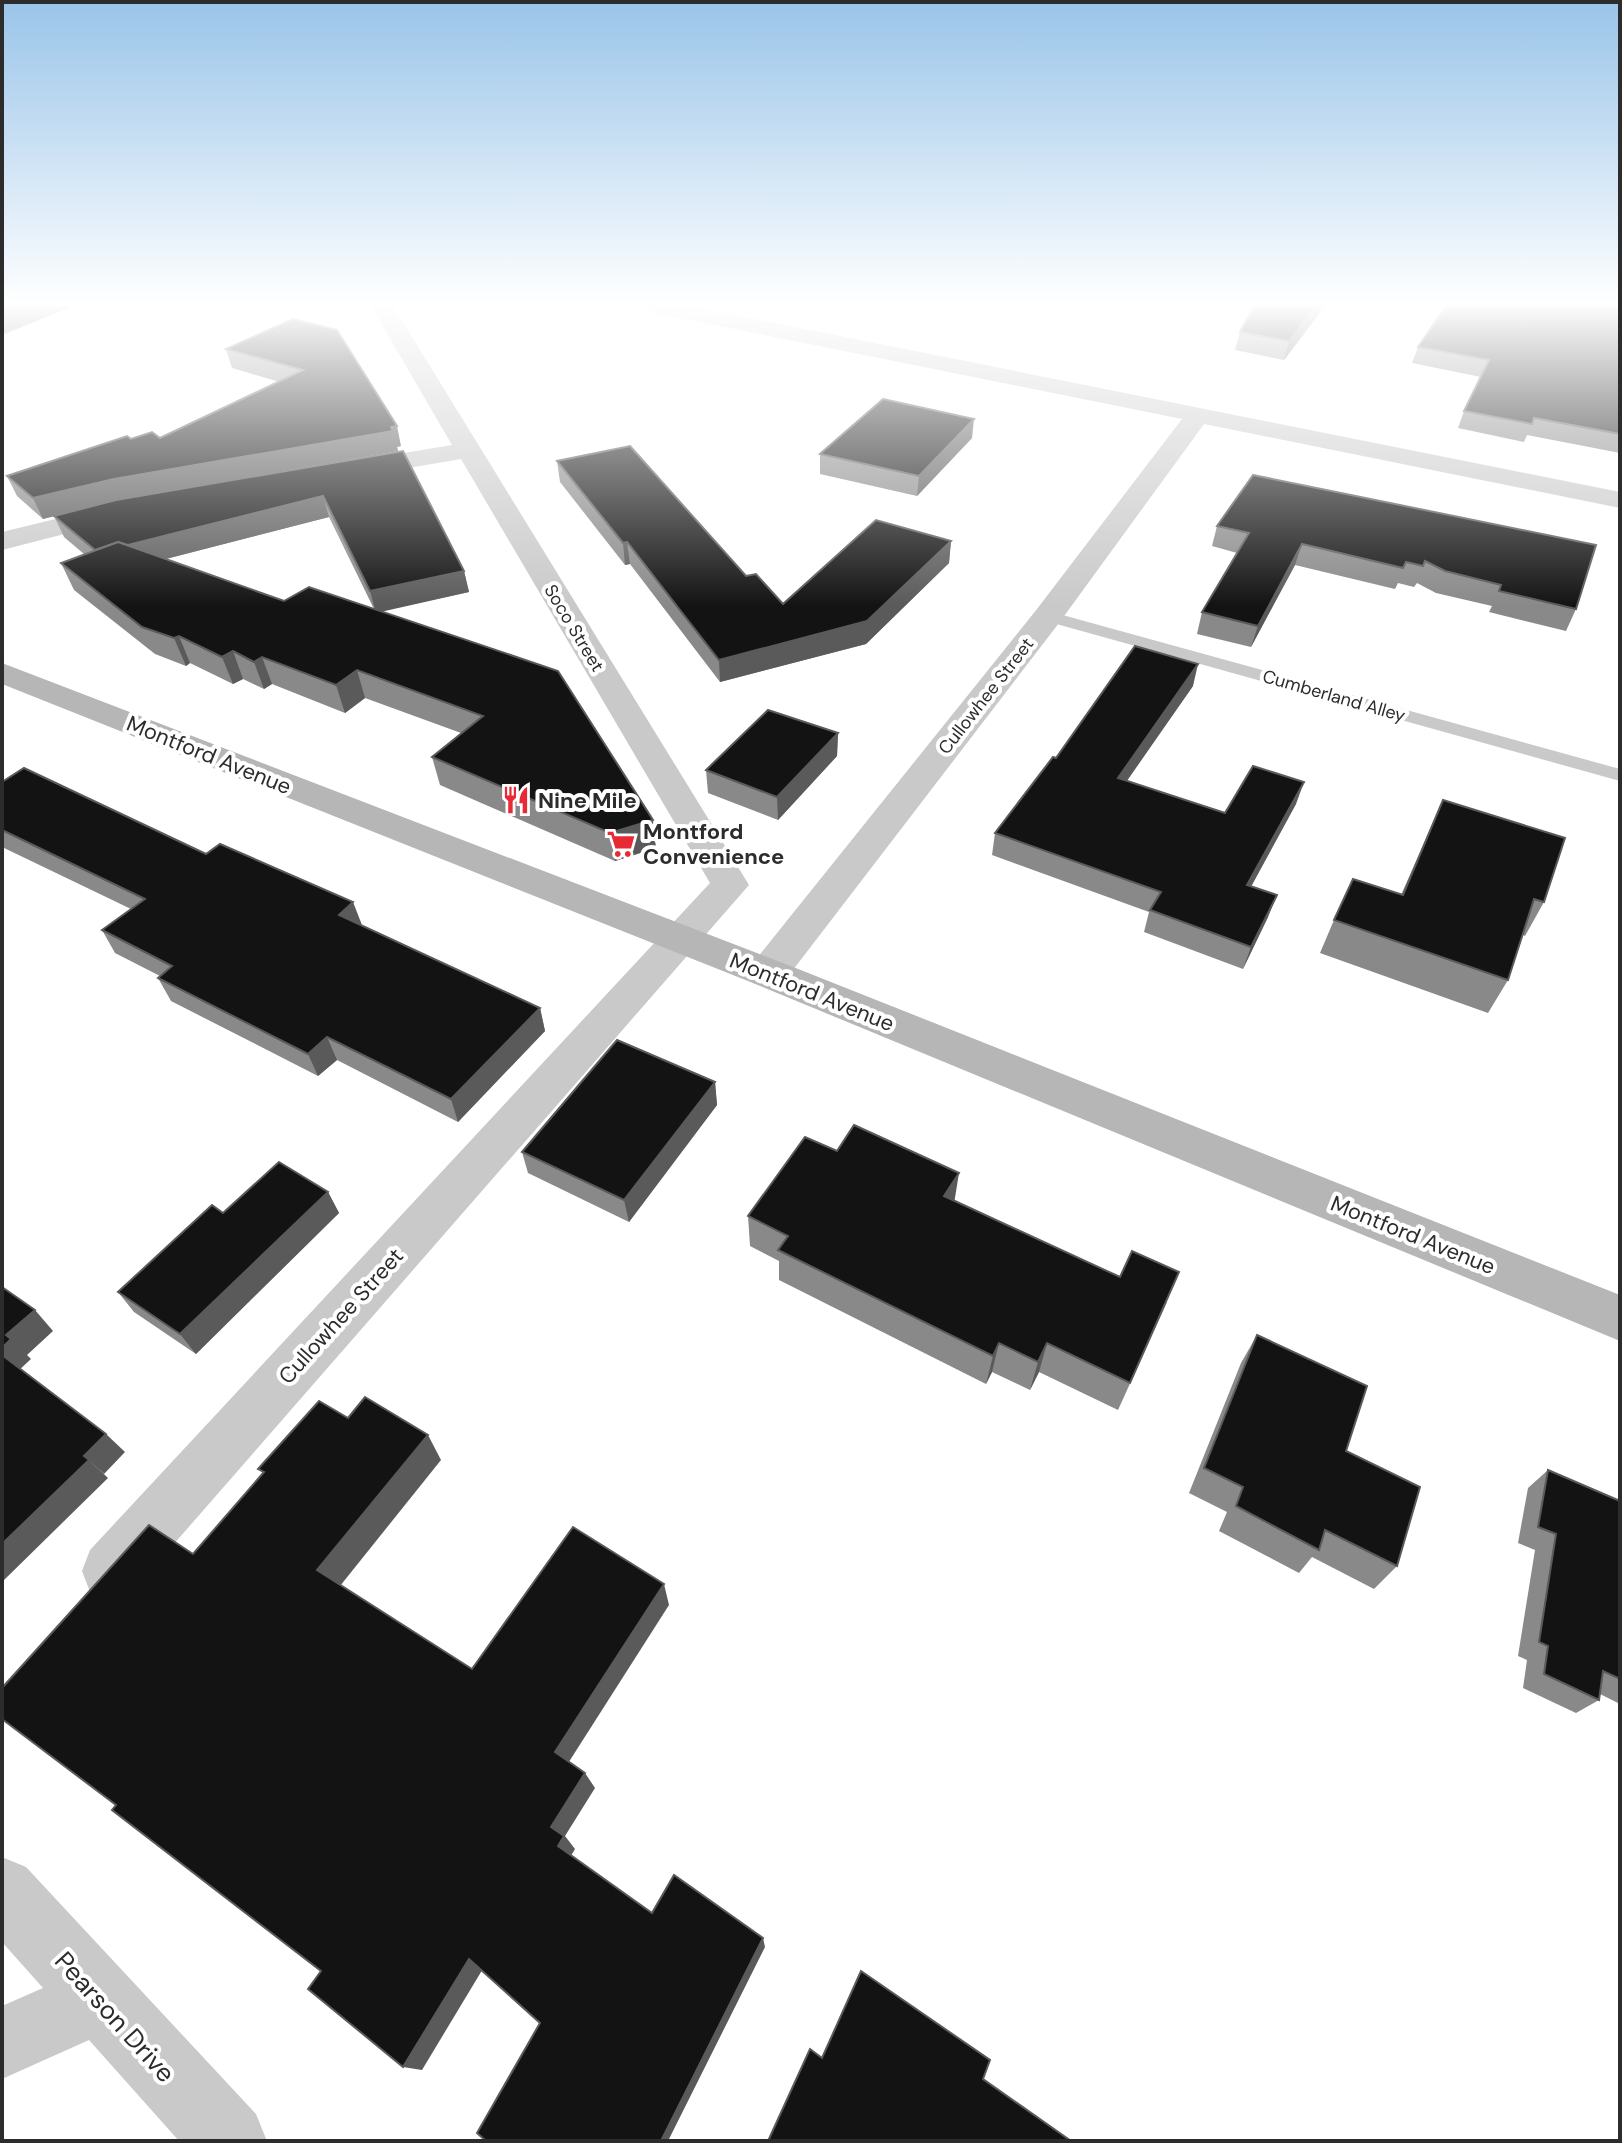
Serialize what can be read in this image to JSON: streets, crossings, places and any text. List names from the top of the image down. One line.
{"streets":{"street":["Soco Street","Cullowhee Street","Montford Avenue","Pearson Drive"],"lane":["Cumberland Alley"]},"crossings":[["Soco Street","Cullowhee Street"],["Soco Street","Montford Avenue"],["Cullowhee Street","Cumberland Alley"],["Cullowhee Street","Montford Avenue"]],"places":{"restaurant":["Nine Mile"],"supermarket":["Montford Convenience"]}}
